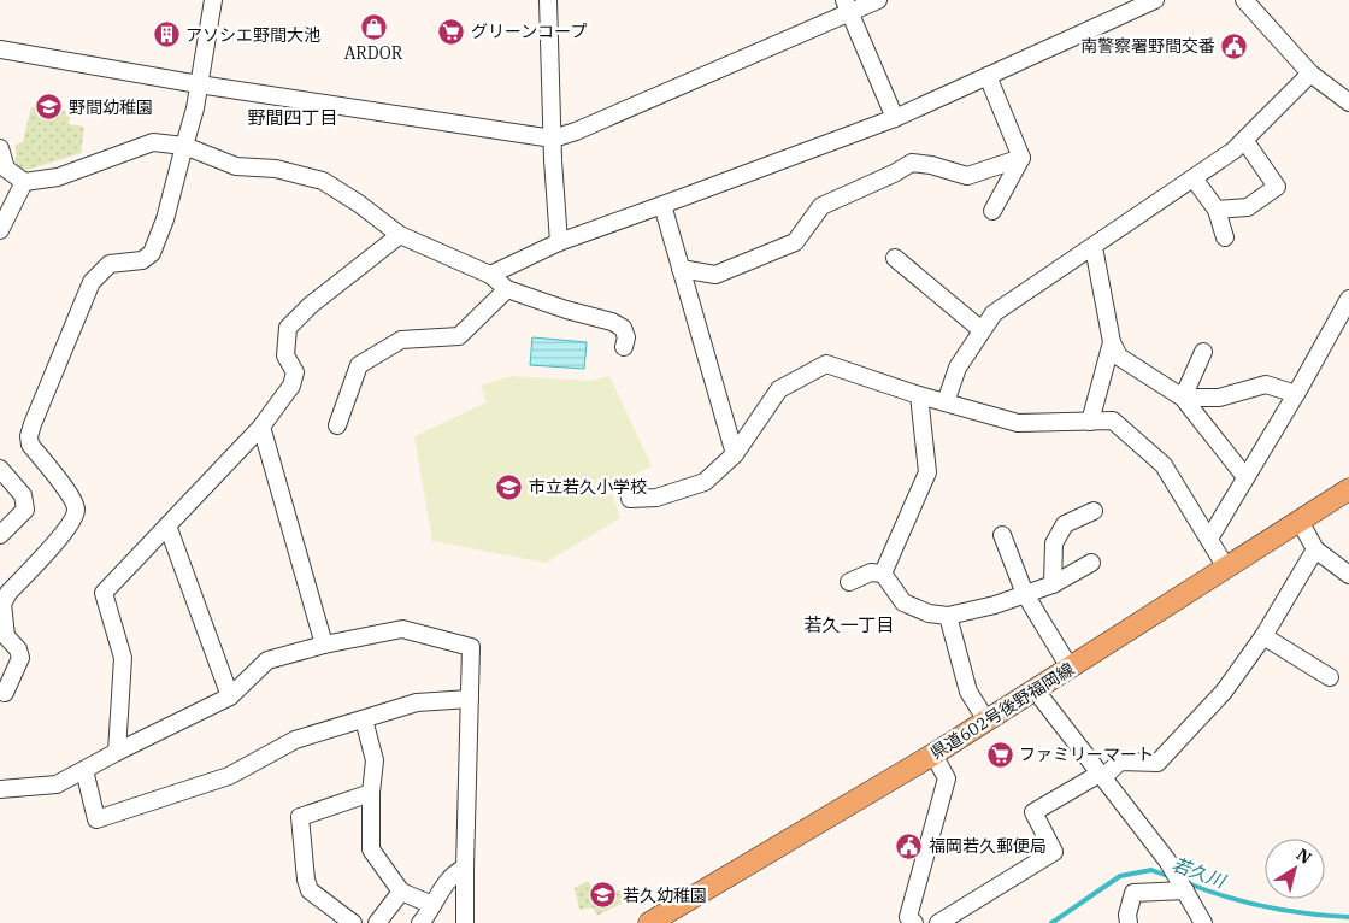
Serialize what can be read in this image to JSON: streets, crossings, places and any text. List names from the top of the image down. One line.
{"streets":{"main road":["県道602号後野福岡線"]},"districts":["野間四丁目","若久一丁目"],"water":["若久川"],"places":{"shop":["ARDOR"],"supermarket":["グリーンコープ","ファミリーマート"],"building":["アソシエ野間大池"],"public building":["南警察署野間交番","福岡若久郵便局"],"school or university":["野間幼稚園","市立若久小学校","若久幼稚園"]},"north":"top right"}
